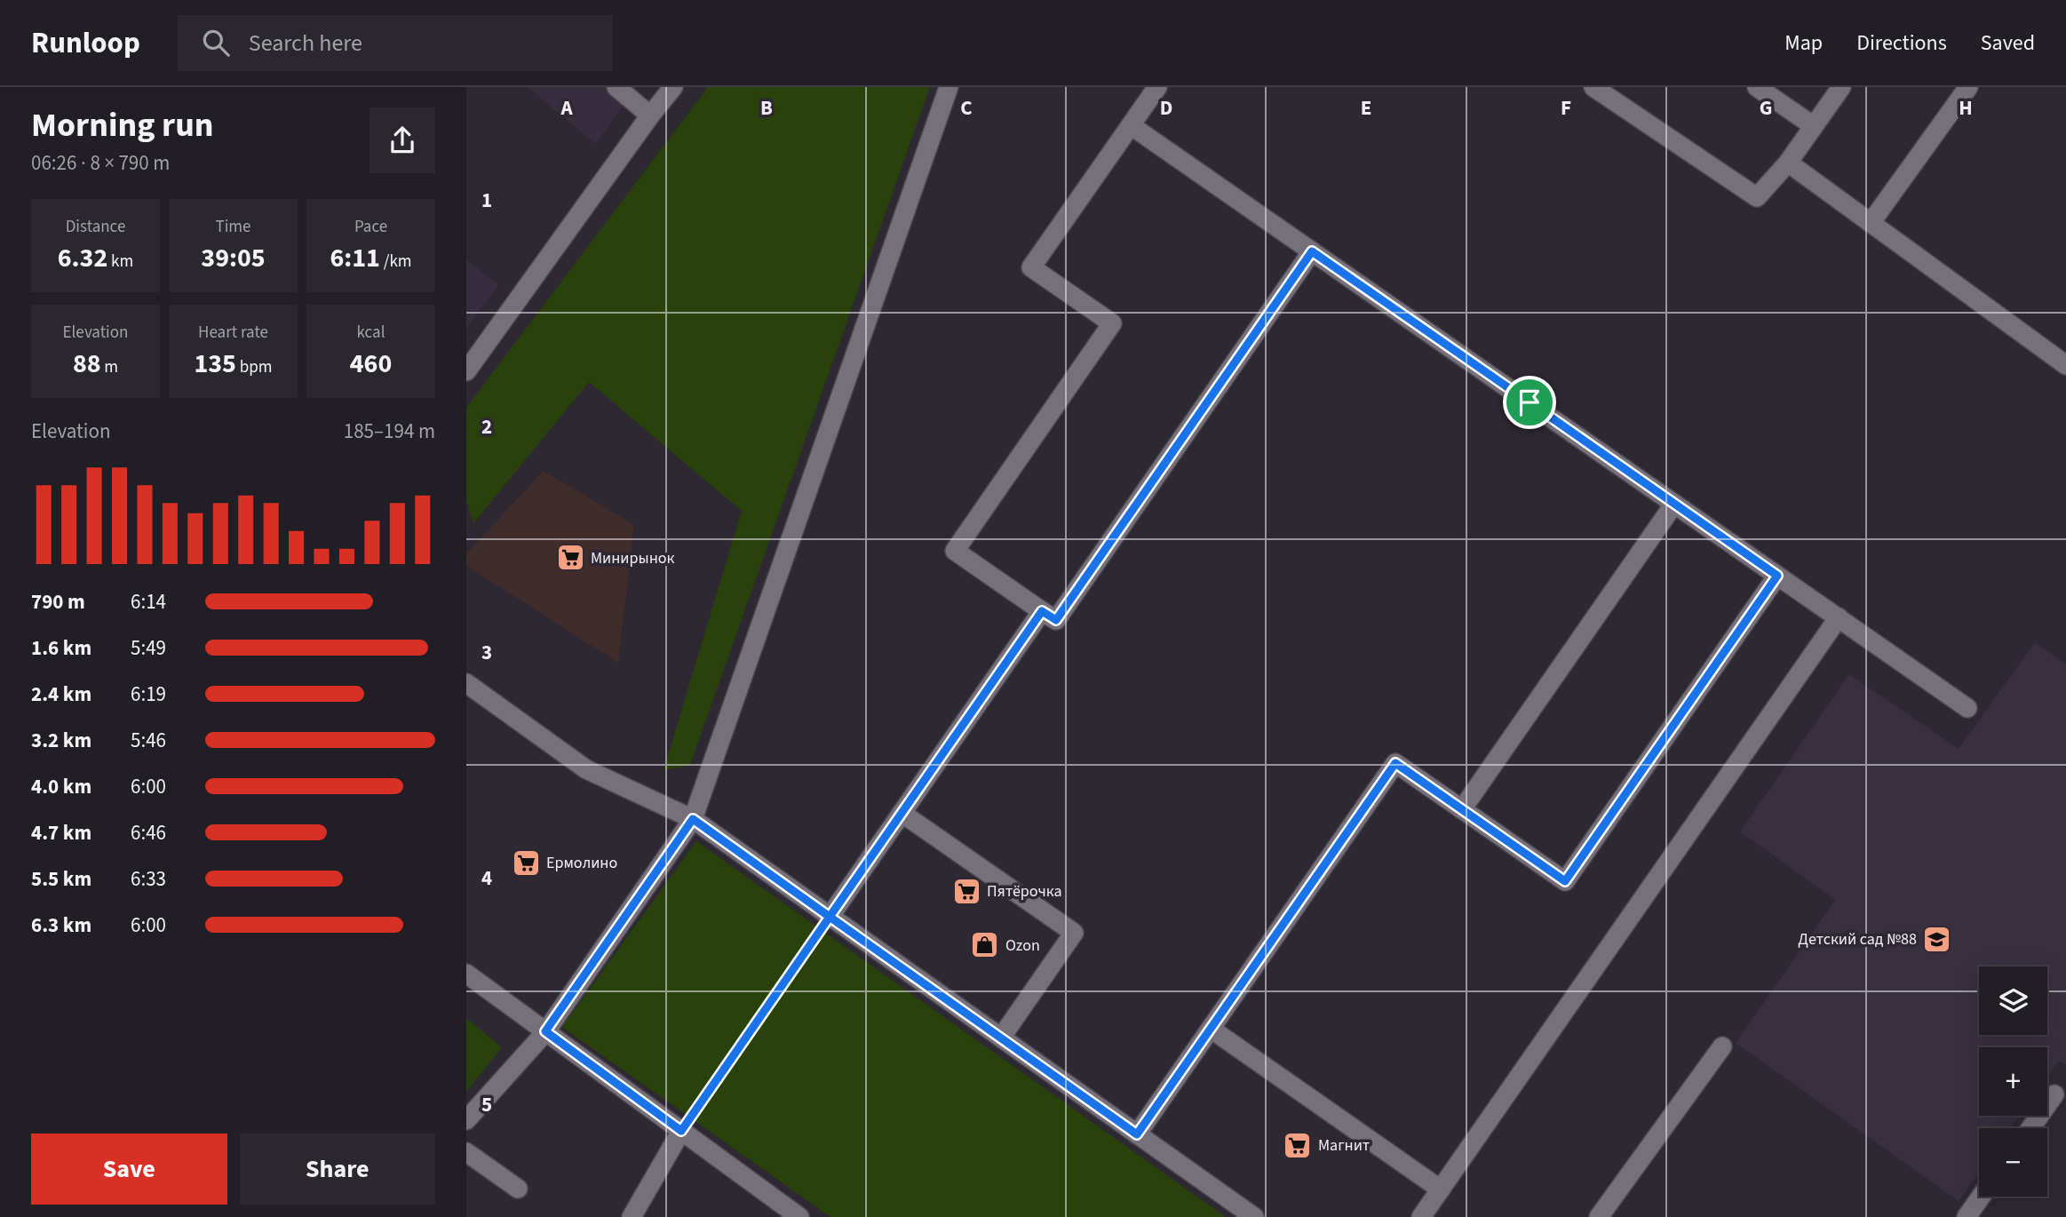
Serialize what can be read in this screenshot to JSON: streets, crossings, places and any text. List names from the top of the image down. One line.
{"places":{"supermarket":["Минирынок","Ермолино","Пятёрочка","Магнит"],"school or university":["Детский сад №88"],"shop":["Ozon"]},"page":{"header":"Runloop","search":"Search here","nav":["Map","Directions","Saved"],"heading":["Morning run","06:26 · 8 × 790 m"],"stats":[["Distance","6.32 km"],["Time","39:05"],["Pace","6:11 /km"],["Elevation","88 m"],["Heart rate","135 bpm"],["kcal","460"]],"chart":["Elevation","185–194 m"],"list":[{"name":"790 m","note":"6:14"},{"name":"1.6 km","note":"5:49"},{"name":"2.4 km","note":"6:19"},{"name":"3.2 km","note":"5:46"},{"name":"4.0 km","note":"6:00"},{"name":"4.7 km","note":"6:46"},{"name":"5.5 km","note":"6:33"},{"name":"6.3 km","note":"6:00"}],"map_buttons":["+","−"],"buttons":["Save","Share"]},"grid":{"columns":["A","B","C","D","E","F","G","H"],"rows":["1","2","3","4","5"]}}
